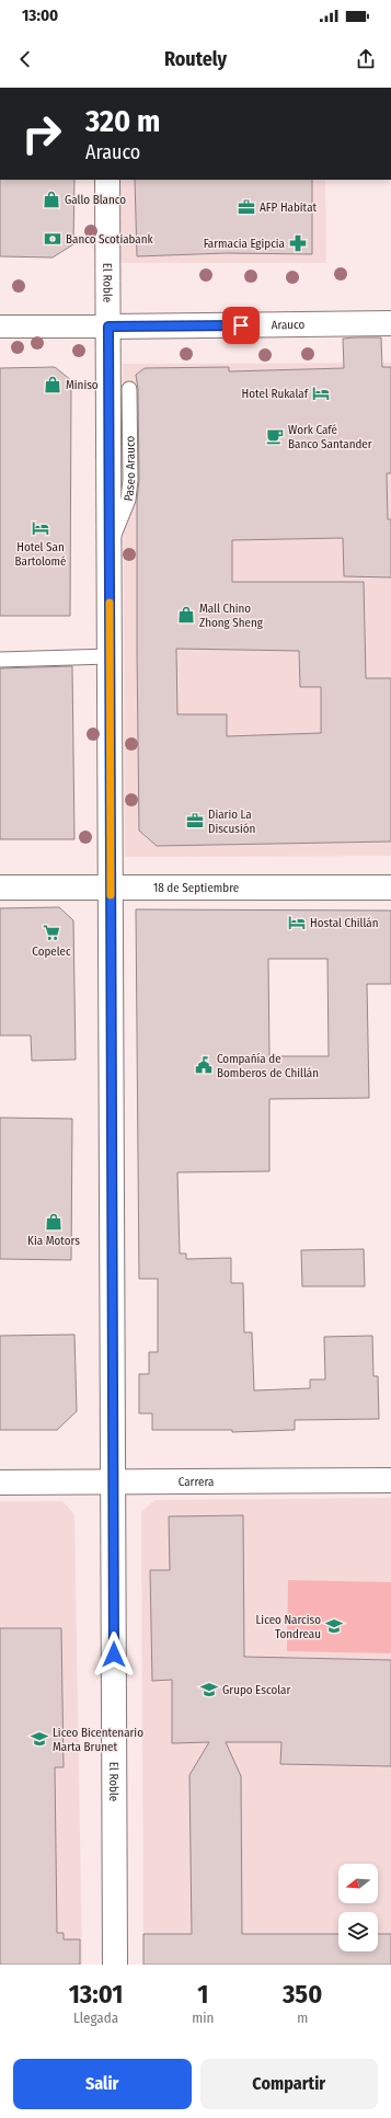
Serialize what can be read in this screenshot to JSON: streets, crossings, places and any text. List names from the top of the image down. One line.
{"streets":{"street":["El Roble","Arauco","18 de Septiembre","Carrera"],"lane":["Paseo Arauco"]},"crossings":[["El Roble","Arauco"],["El Roble","Paseo Arauco"],["El Roble","18 de Septiembre"],["El Roble","Carrera"]],"places":{"shop":["Gallo Blanco","Miniso","Mall Chino Zhong Sheng","Kia Motors"],"office":["AFP Habitat","Diario La Discusión"],"bank":["Banco Scotiabank"],"pharmacy":["Farmacia Egipcia"],"hotel":["Hotel Rukalaf","Hotel San Bartolomé","Hostal Chillán"],"cafe":["Work Café Banco Santander"],"supermarket":["Copelec"],"public building":["Compañía de Bomberos de Chillán"],"school or university":["Liceo Narciso Tondreau","Grupo Escolar","Liceo Bicentenario Marta Brunet"]},"north":"left","page":{"status":"13:00","header":"Routely","turn":["320 m","Arauco"],"eta":["13:01","Llegada","1","min","350","m"],"buttons":["Salir","Compartir"]}}
